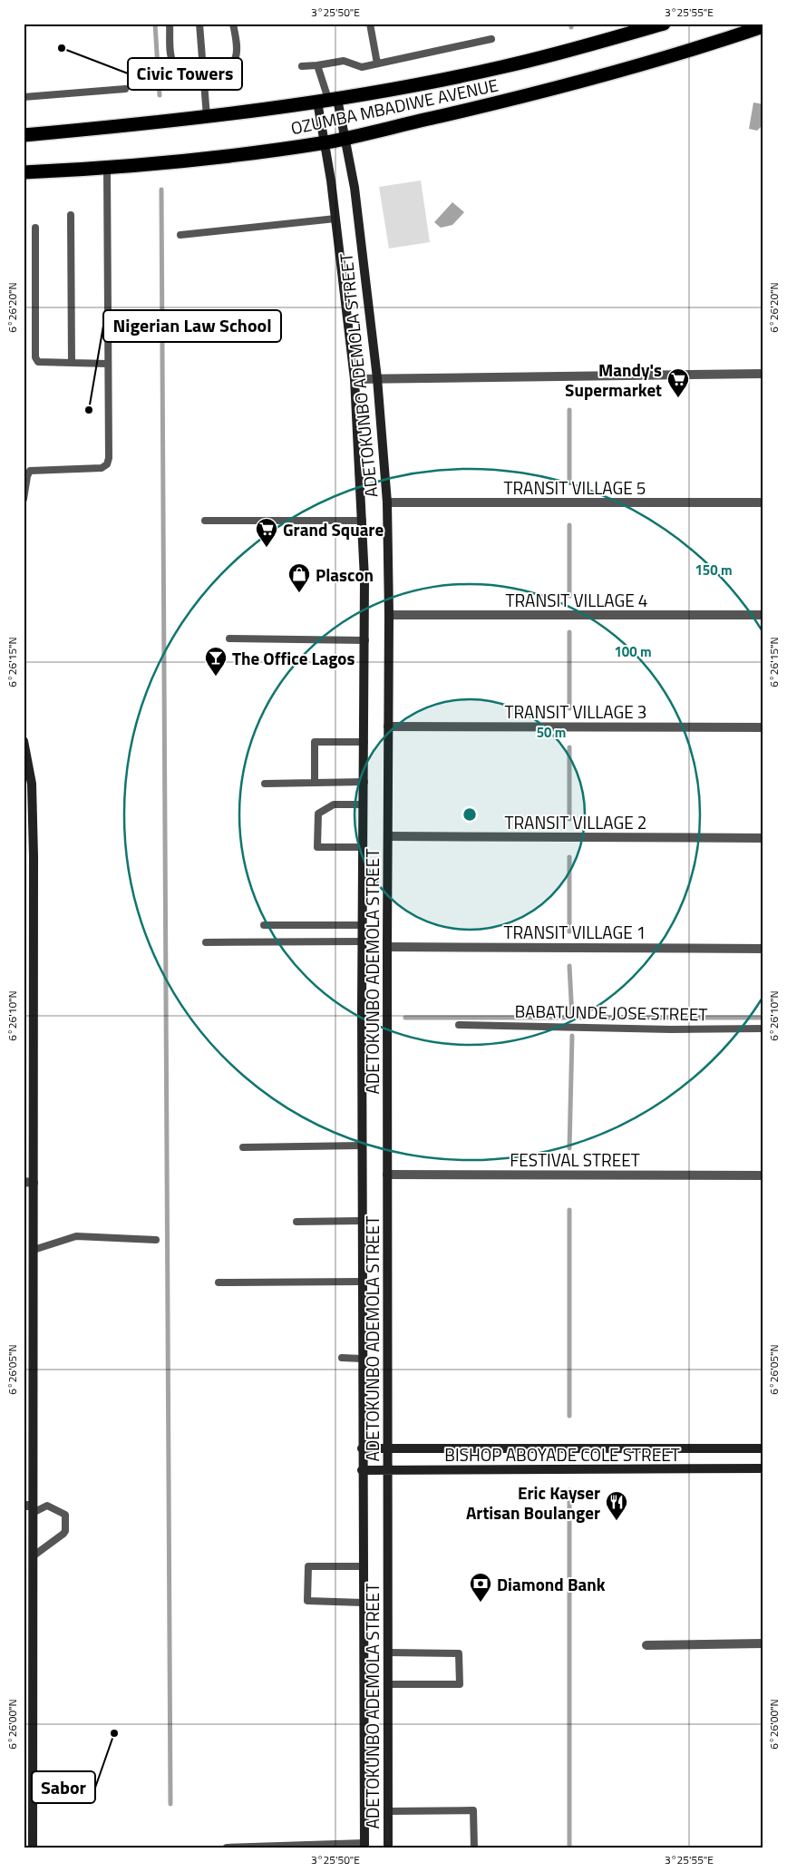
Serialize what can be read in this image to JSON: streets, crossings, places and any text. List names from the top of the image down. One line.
{"streets":{"highway":["OZUMBA MBADIWE AVENUE"],"main road":["ADETOKUNBO ADEMOLA STREET","BISHOP ABOYADE COLE STREET"],"street":["TRANSIT VILLAGE 5","TRANSIT VILLAGE 4","TRANSIT VILLAGE 3","TRANSIT VILLAGE 2","TRANSIT VILLAGE 1","FESTIVAL STREET"],"lane":["BABATUNDE JOSE STREET"]},"crossings":[["OZUMBA MBADIWE AVENUE","ADETOKUNBO ADEMOLA STREET"],["ADETOKUNBO ADEMOLA STREET","TRANSIT VILLAGE 5"],["ADETOKUNBO ADEMOLA STREET","TRANSIT VILLAGE 4"],["ADETOKUNBO ADEMOLA STREET","TRANSIT VILLAGE 3"],["ADETOKUNBO ADEMOLA STREET","TRANSIT VILLAGE 2"],["ADETOKUNBO ADEMOLA STREET","TRANSIT VILLAGE 1"],["ADETOKUNBO ADEMOLA STREET","FESTIVAL STREET"],["ADETOKUNBO ADEMOLA STREET","BISHOP ABOYADE COLE STREET"]],"places":{"other":["Civic Towers","Nigerian Law School","Sabor"],"supermarket":["Mandy's Supermarket","Grand Square"],"shop":["Plascon"],"bar":["The Office Lagos"],"restaurant":["Eric Kayser Artisan Boulanger"],"bank":["Diamond Bank"]},"coordinates":["3°25'50\"E","3°25'55\"E","6°26'20\"N","6°26'15\"N","6°26'10\"N","6°26'05\"N","6°26'00\"N"],"rings":["150 m","100 m","50 m"]}
